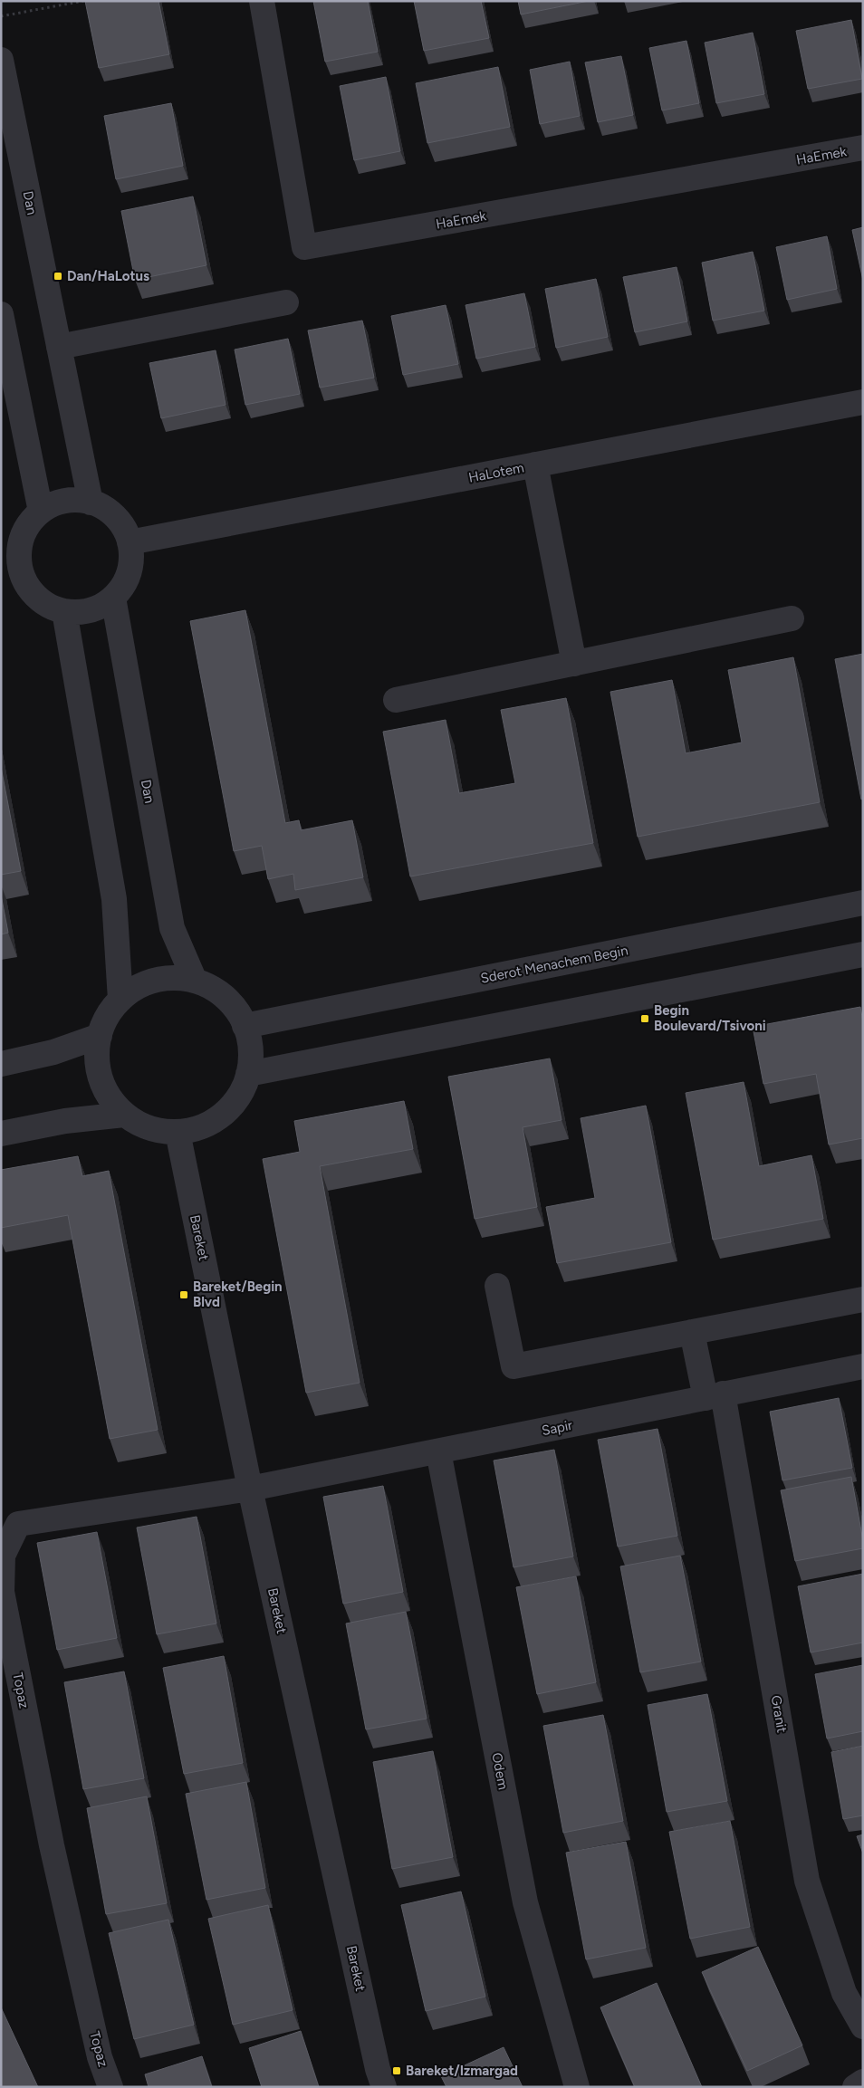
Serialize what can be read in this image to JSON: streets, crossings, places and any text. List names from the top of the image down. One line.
{"streets":{"street":["HaEmek","Dan","HaLotem","Sderot Menachem Begin","Bareket","Sapir","Topaz","Granit","Odem"]},"crossings":[["Dan","HaLotem"],["Dan","Sderot Menachem Begin"],["Dan","Bareket"],["Sderot Menachem Begin","Bareket"],["Bareket","Sapir"],["Bareket","Topaz"],["Sapir","Topaz"],["Sapir","Granit"],["Sapir","Odem"]],"places":{"transit":["Dan/HaLotus","Begin Boulevard/Tsivoni","Bareket/Begin Blvd","Bareket/Izmargad"]}}
